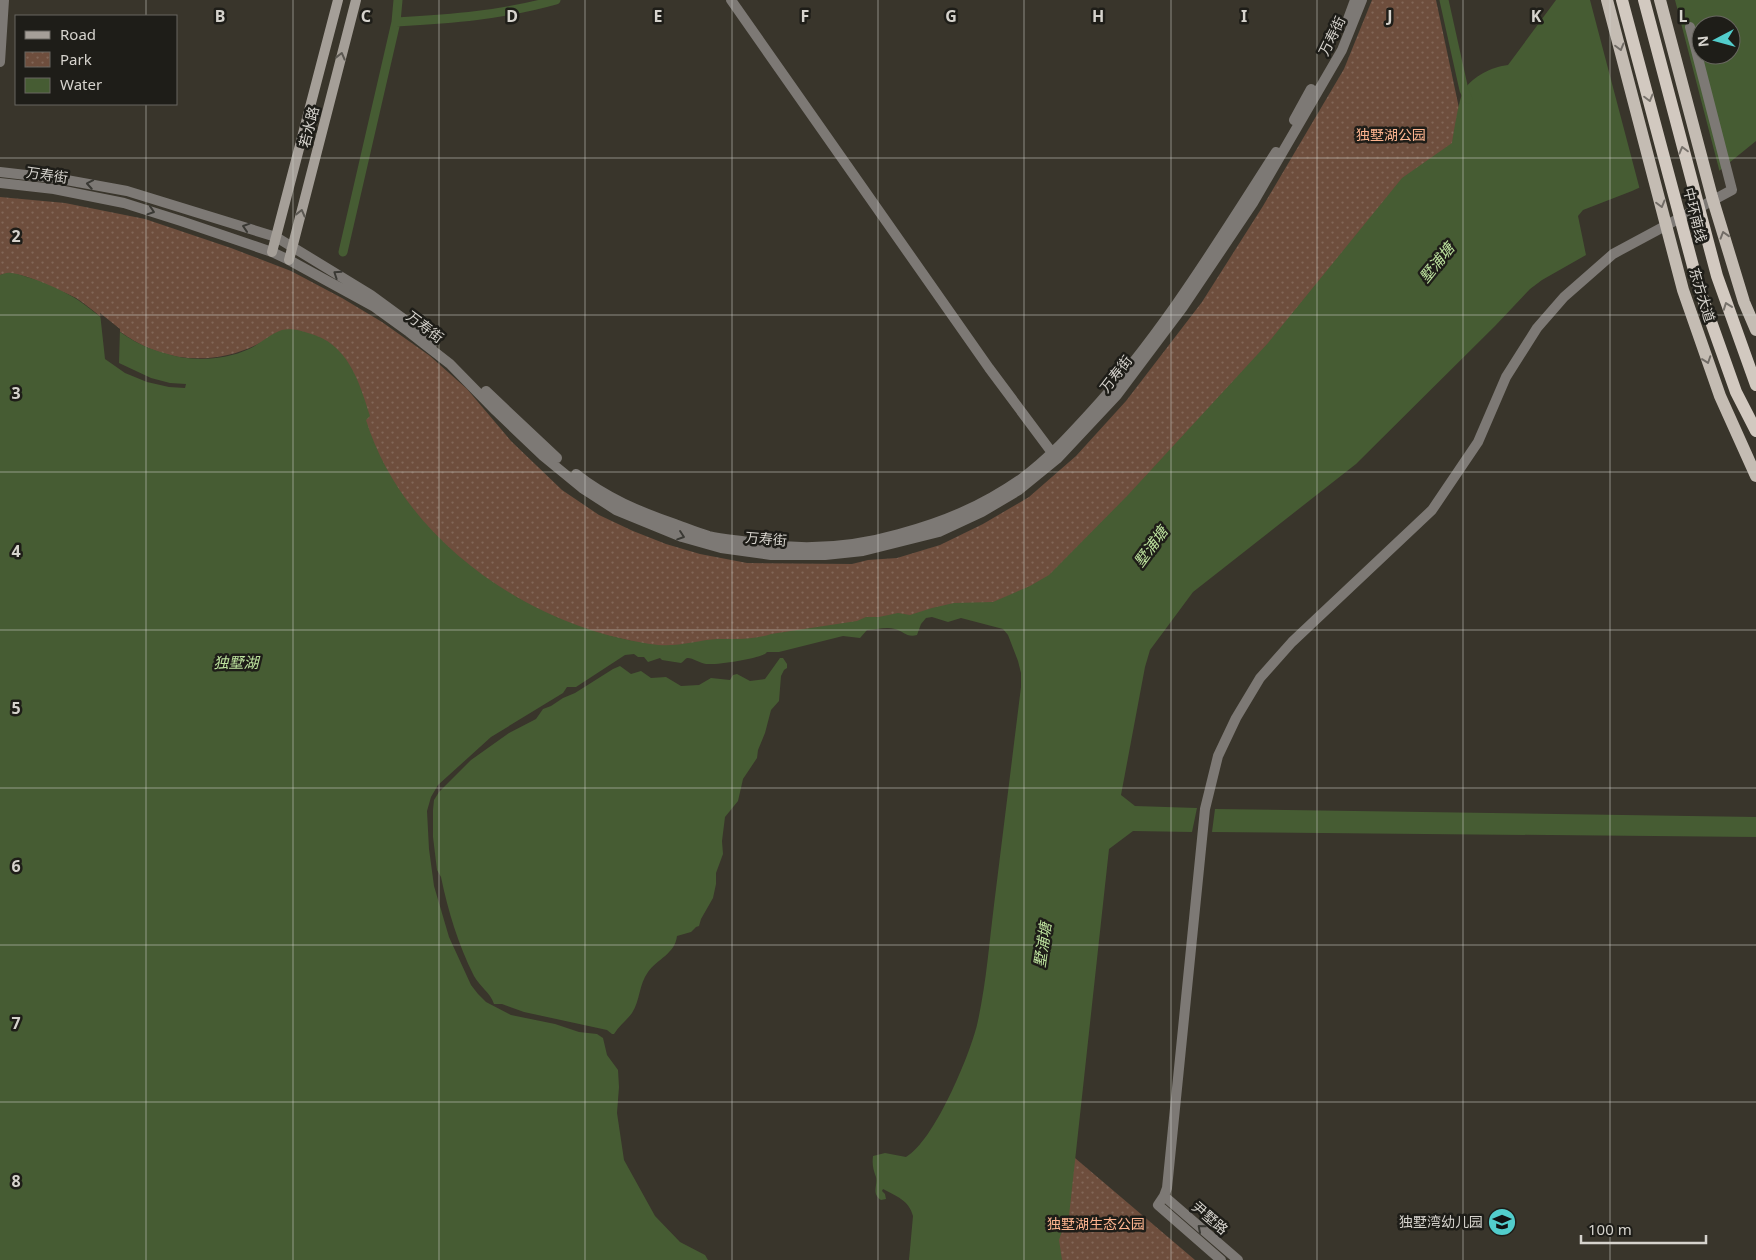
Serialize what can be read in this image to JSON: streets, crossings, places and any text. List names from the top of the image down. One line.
{"streets":{"highway":["中环南线"],"main road":["若水路","东方大道"],"street":["万寿街","尹墅路"]},"crossings":[["万寿街","若水路"]],"water":["墅浦塘","独墅湖"],"parks":["独墅湖公园","独墅湖生态公园"],"places":{"school or university":["独墅湾幼儿园"]},"legend":["Road","Park","Water"],"scale_bar":"100 m","north":"left","grid":{"columns":["B","C","D","E","F","G","H","I","J","K","L"],"rows":["2","3","4","5","6","7","8"]}}
